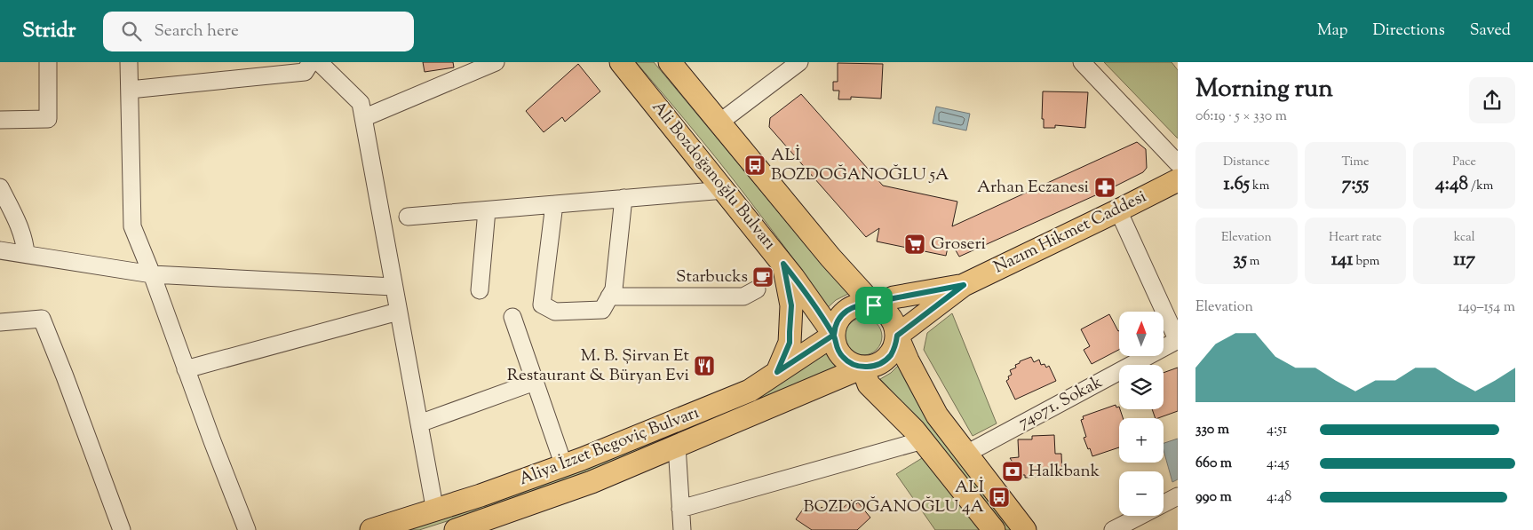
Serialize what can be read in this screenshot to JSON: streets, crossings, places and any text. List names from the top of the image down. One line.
{"streets":{"main road":["Ali Bozdoğanoğlu Bulvarı","Nazım Hikmet Caddesi","Aliya İzzet Begoviç Bulvarı"],"street":["74071. Sokak"]},"crossings":[["Ali Bozdoğanoğlu Bulvarı","Aliya İzzet Begoviç Bulvarı"]],"places":{"bus stop":["ALİ BOZDOĞANOĞLU 5A","ALİ BOZDOĞANOĞLU 4A"],"pharmacy":["Arhan Eczanesi"],"supermarket":["Groseri"],"cafe":["Starbucks"],"restaurant":["M. B. Şirvan Et Restaurant & Büryan Evi"],"bank":["Halkbank"]},"north":"top","page":{"header":"Stridr","search":"Search here","nav":["Map","Directions","Saved"],"heading":["Morning run","06:19 · 5 × 330 m"],"stats":[["Distance","1.65 km"],["Time","7:55"],["Pace","4:48 /km"],["Elevation","35 m"],["Heart rate","141 bpm"],["kcal","117"]],"chart":["Elevation","149–154 m"],"map_buttons":["+","−"],"list":[{"name":"330 m","note":"4:51"},{"name":"660 m","note":"4:45"},{"name":"990 m","note":"4:48"}]}}
